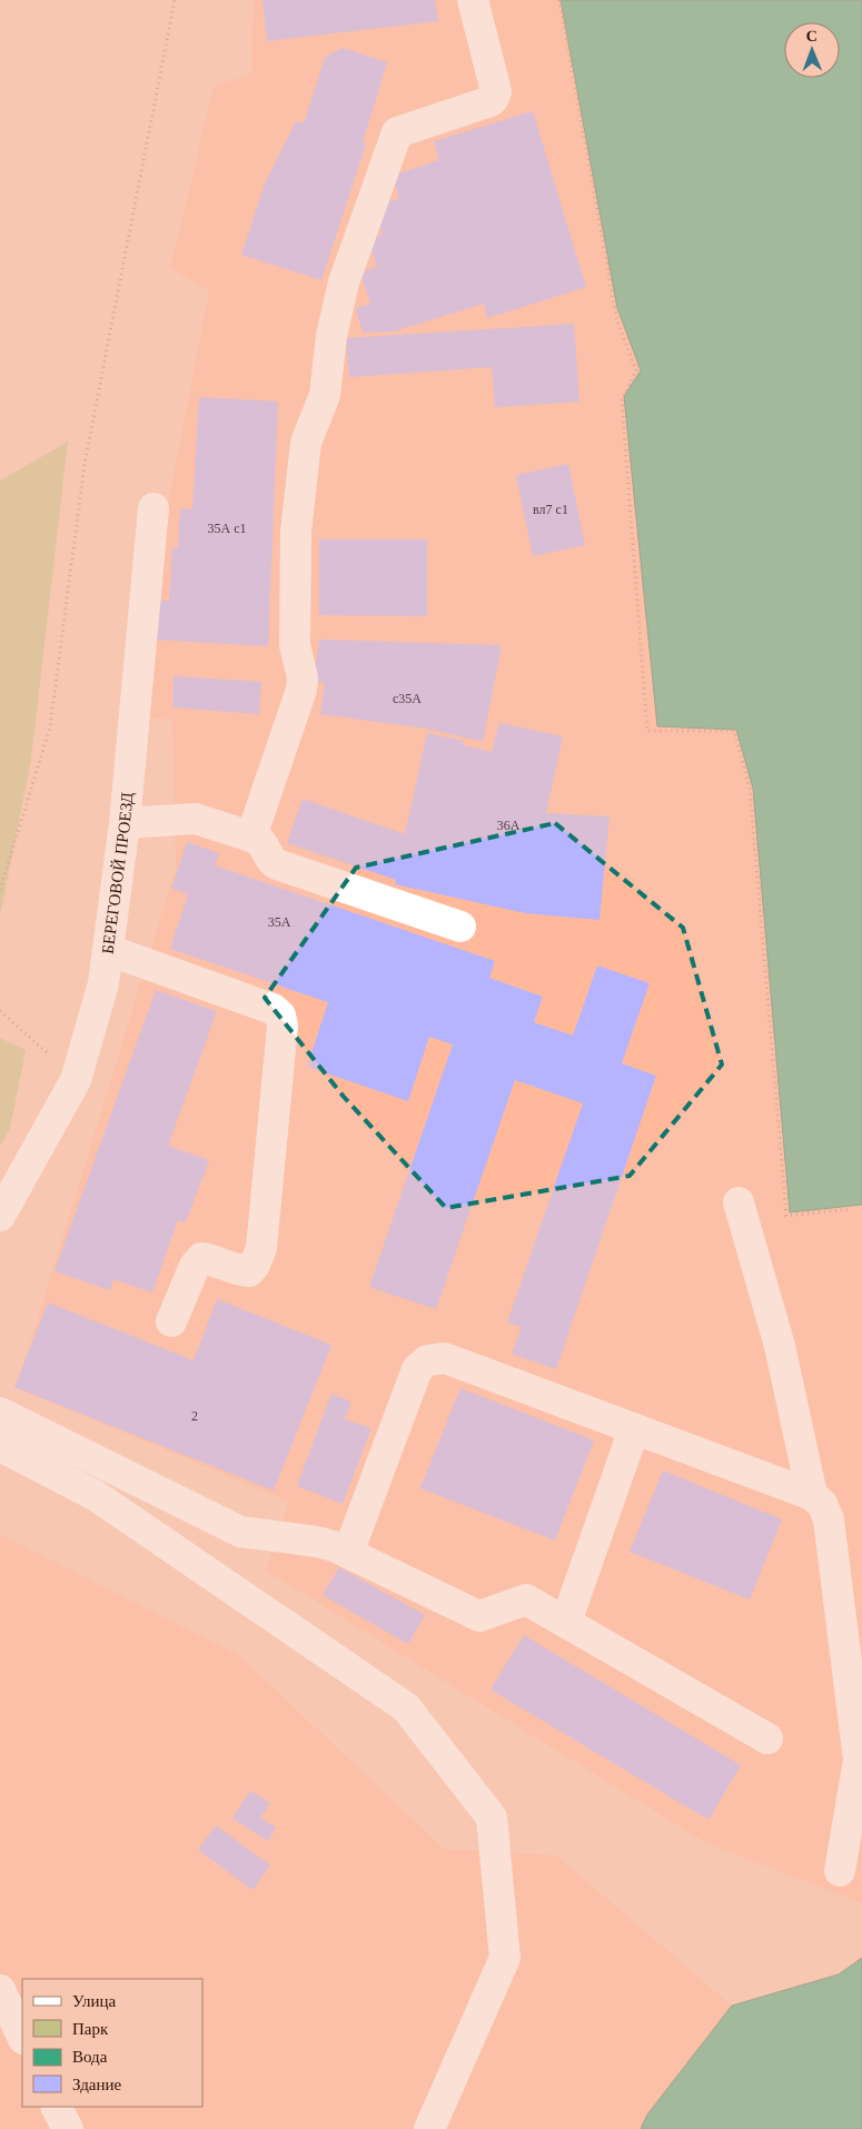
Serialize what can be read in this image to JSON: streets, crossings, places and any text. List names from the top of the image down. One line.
{"streets":{"street":["БЕРЕГОВОЙ ПРОЕЗД"]},"house_numbers":["вл7 с1","35А с1","с35А","36А","35А","2"],"legend":["Улица","Парк","Вода","Здание"],"north":"top"}
